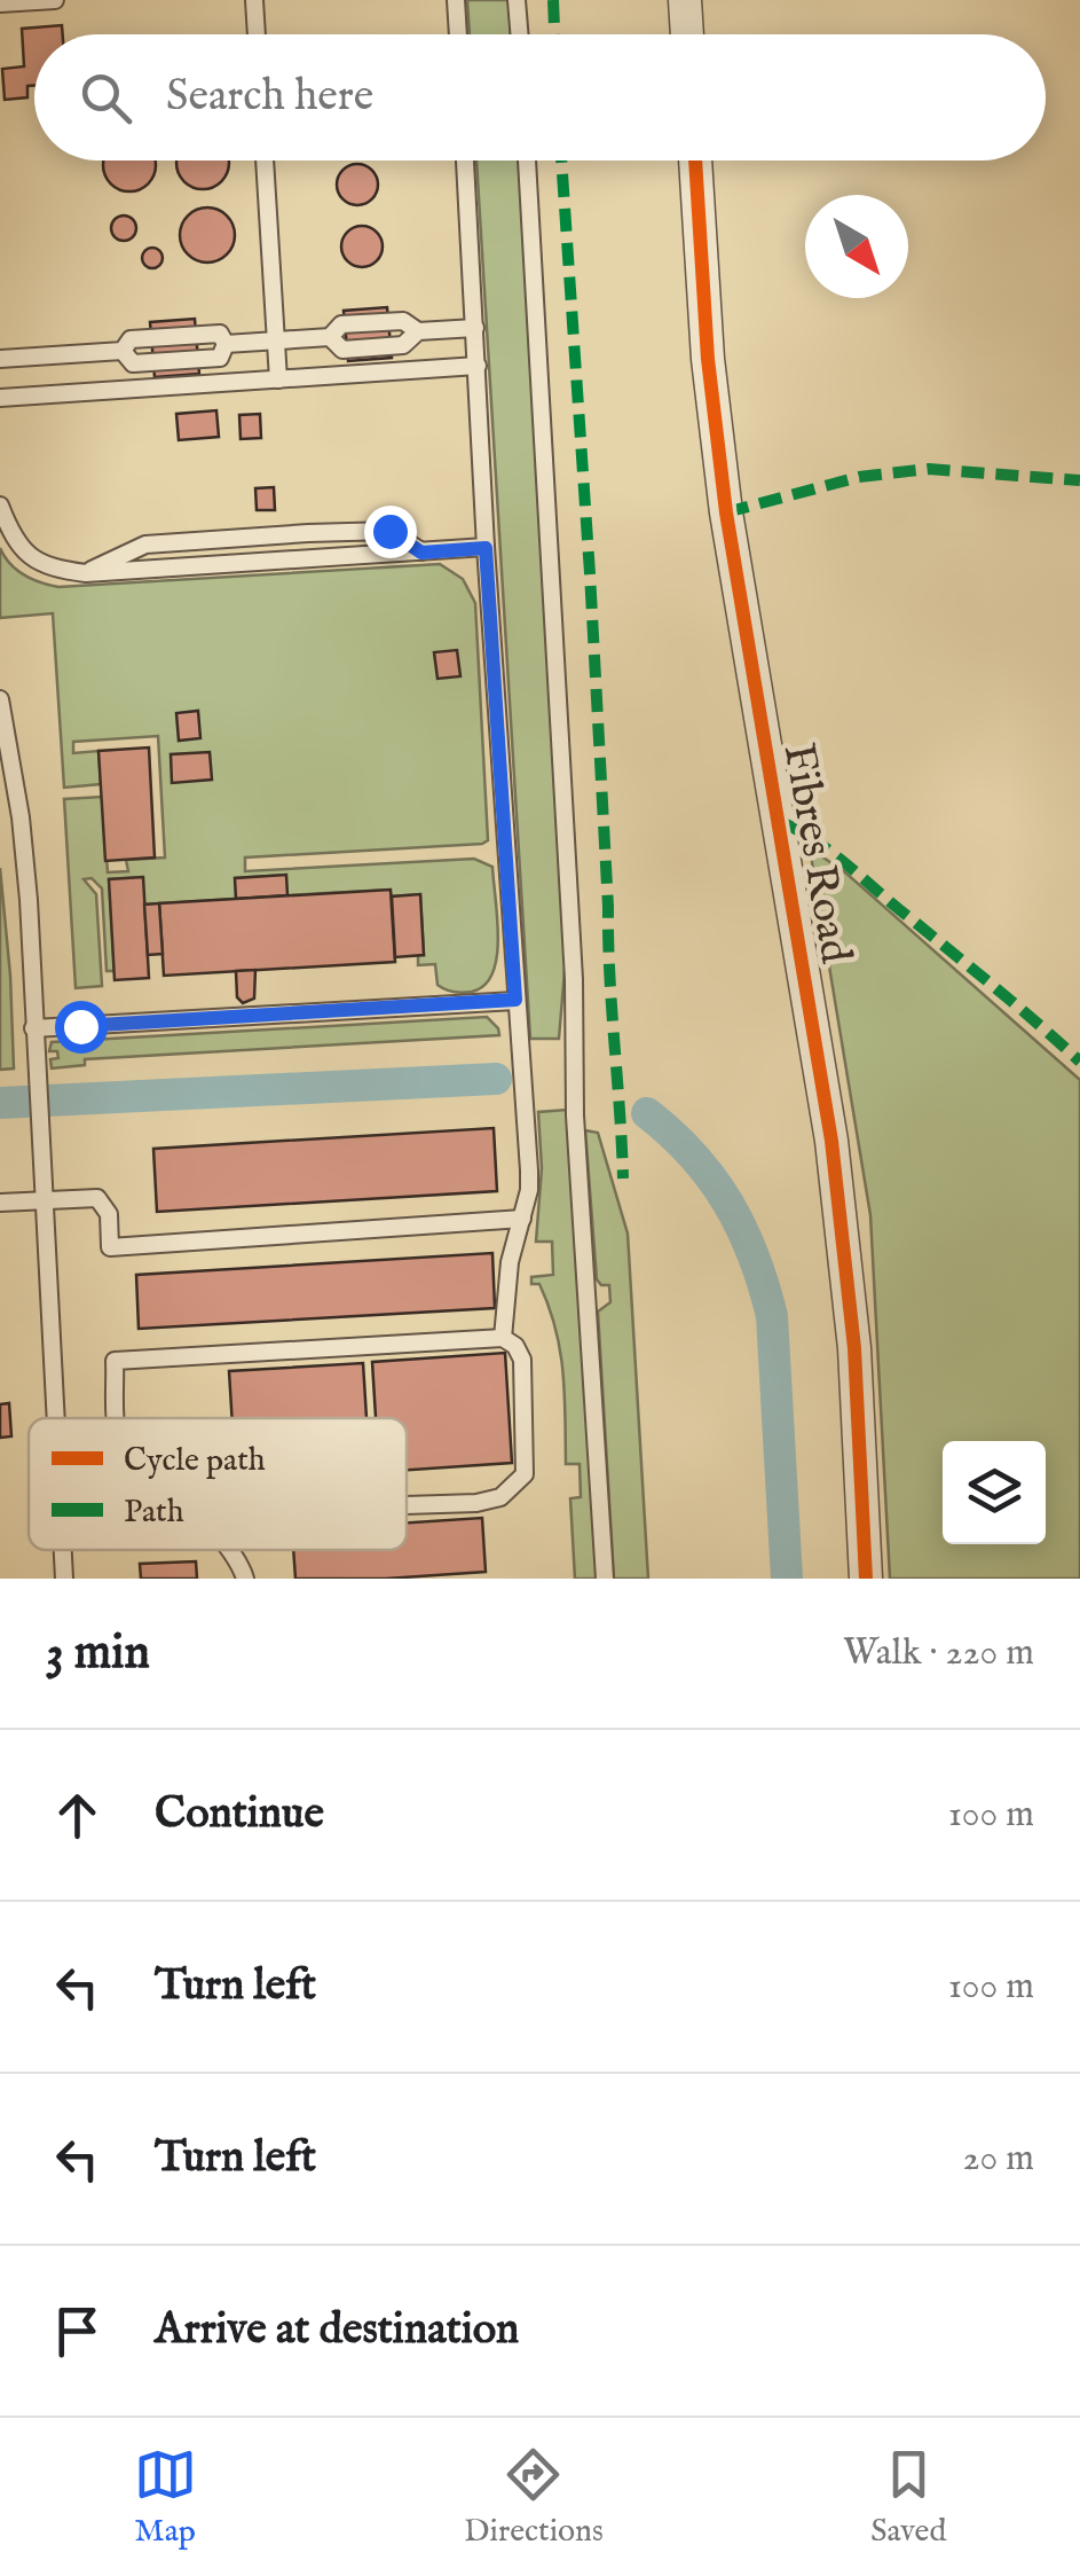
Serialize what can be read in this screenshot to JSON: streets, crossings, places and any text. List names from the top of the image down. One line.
{"streets":{"street":["Fibres Road"]},"legend":["Cycle path","Path"],"north":"bottom right","page":{"search":"Search here","heading":["3 min","Walk · 220 m"],"list":[["Continue","100 m"],["Turn left","100 m"],["Turn left","20 m"],"Arrive at destination"],"nav":["Map","Directions","Saved"]}}
